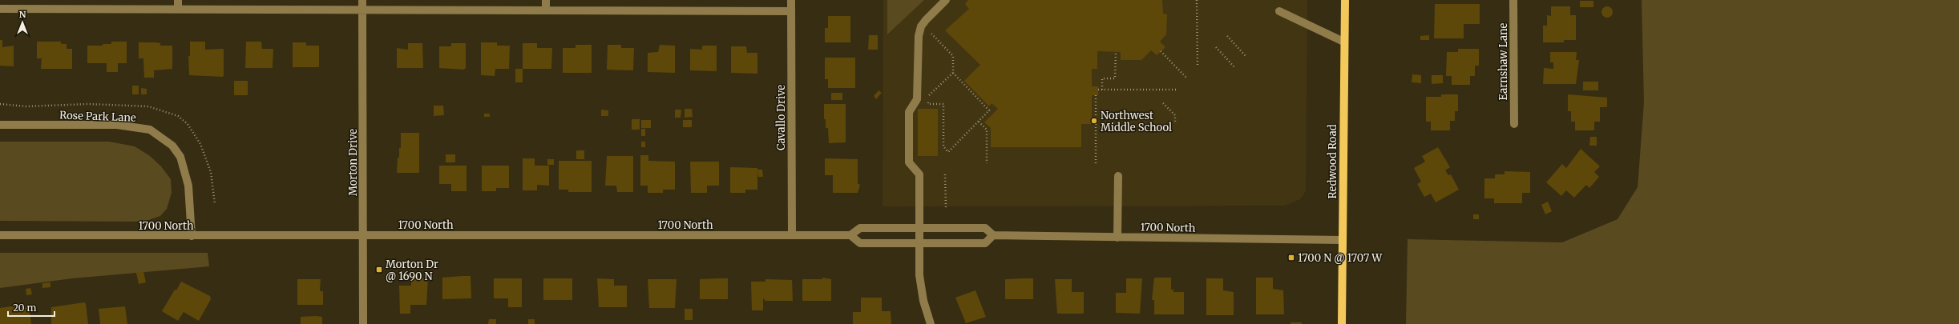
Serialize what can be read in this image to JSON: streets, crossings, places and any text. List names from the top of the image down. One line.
{"streets":{"main road":["Redwood Road"],"street":["Earnshaw Lane","Rose Park Lane","Cavallo Drive","Morton Drive","1700 North"]},"crossings":[["Rose Park Lane","1700 North"],["Cavallo Drive","1700 North"],["Redwood Road","1700 North"],["Morton Drive","1700 North"]],"places":{"other":["Northwest Middle School"],"transit":["1700 N @ 1707 W","Morton Dr @ 1690 N"]},"scale_bar":"20 m","north":"top"}
